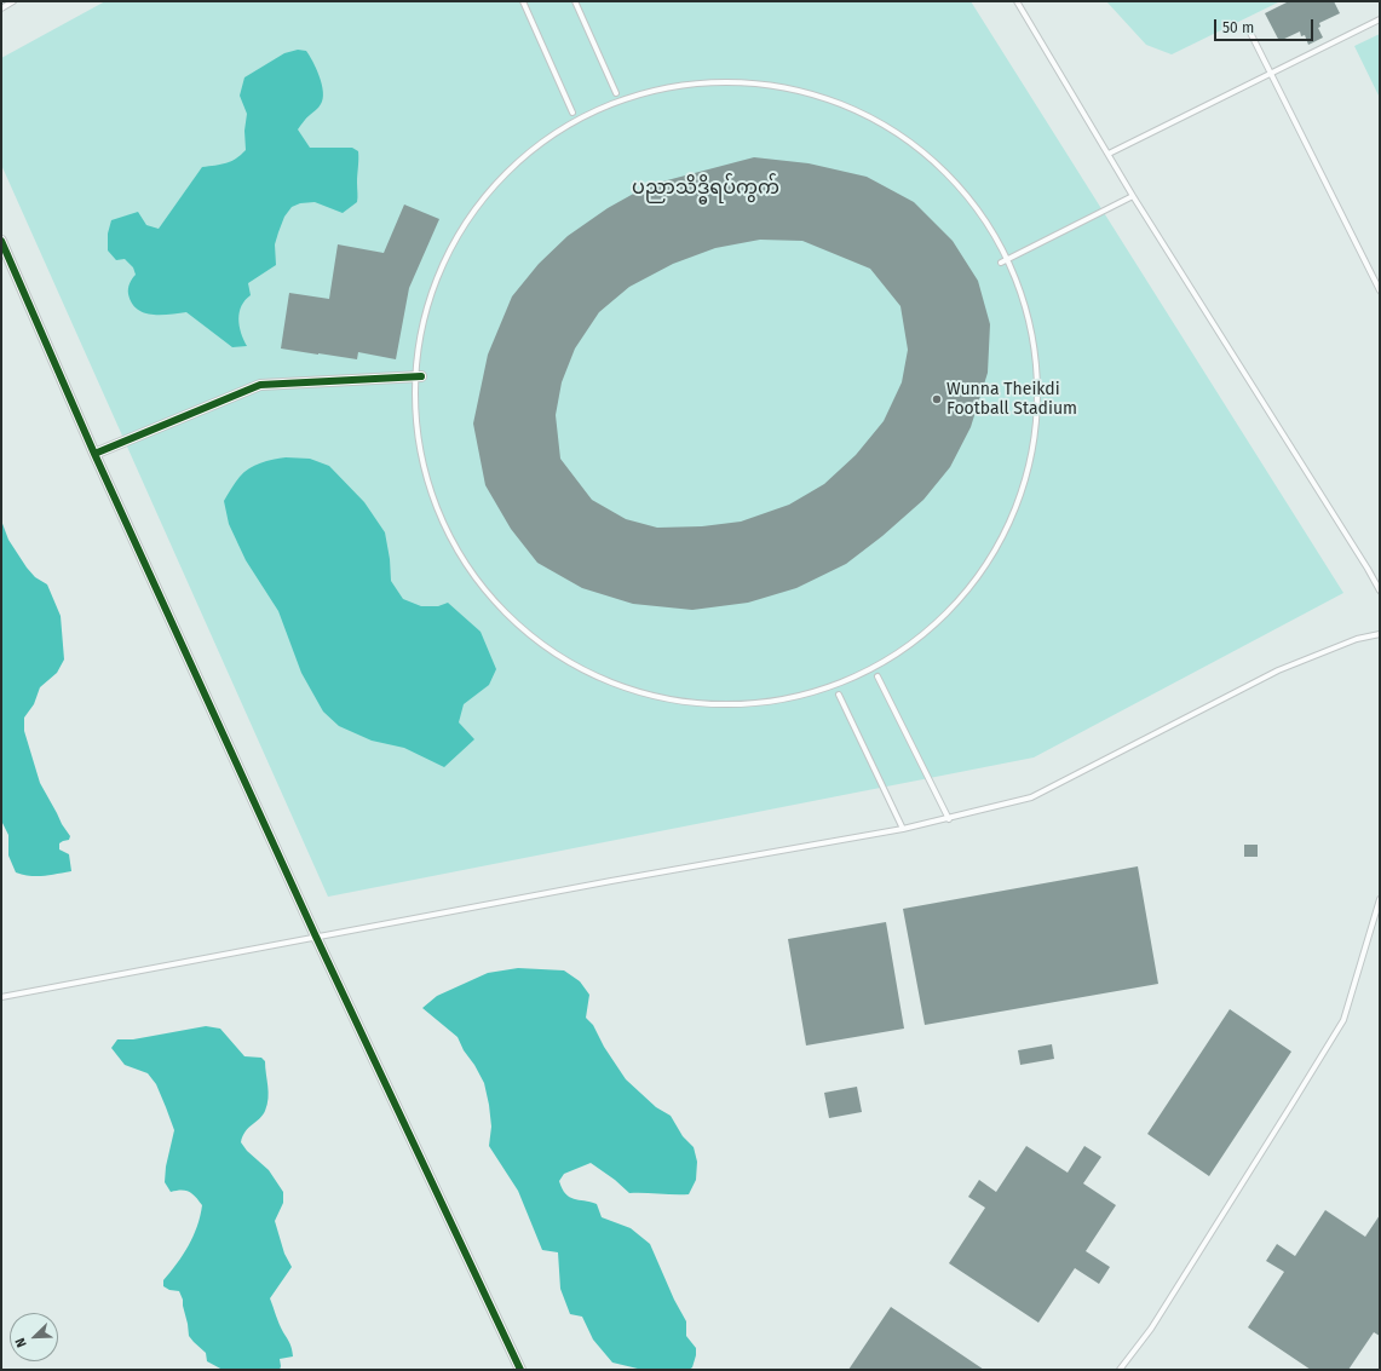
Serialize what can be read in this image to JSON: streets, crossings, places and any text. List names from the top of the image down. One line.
{"districts":["ပညာသိဒ္ဓိရပ်ကွက်"],"places":["Wunna Theikdi Football Stadium"],"scale_bar":"50 m","north":"bottom left"}
